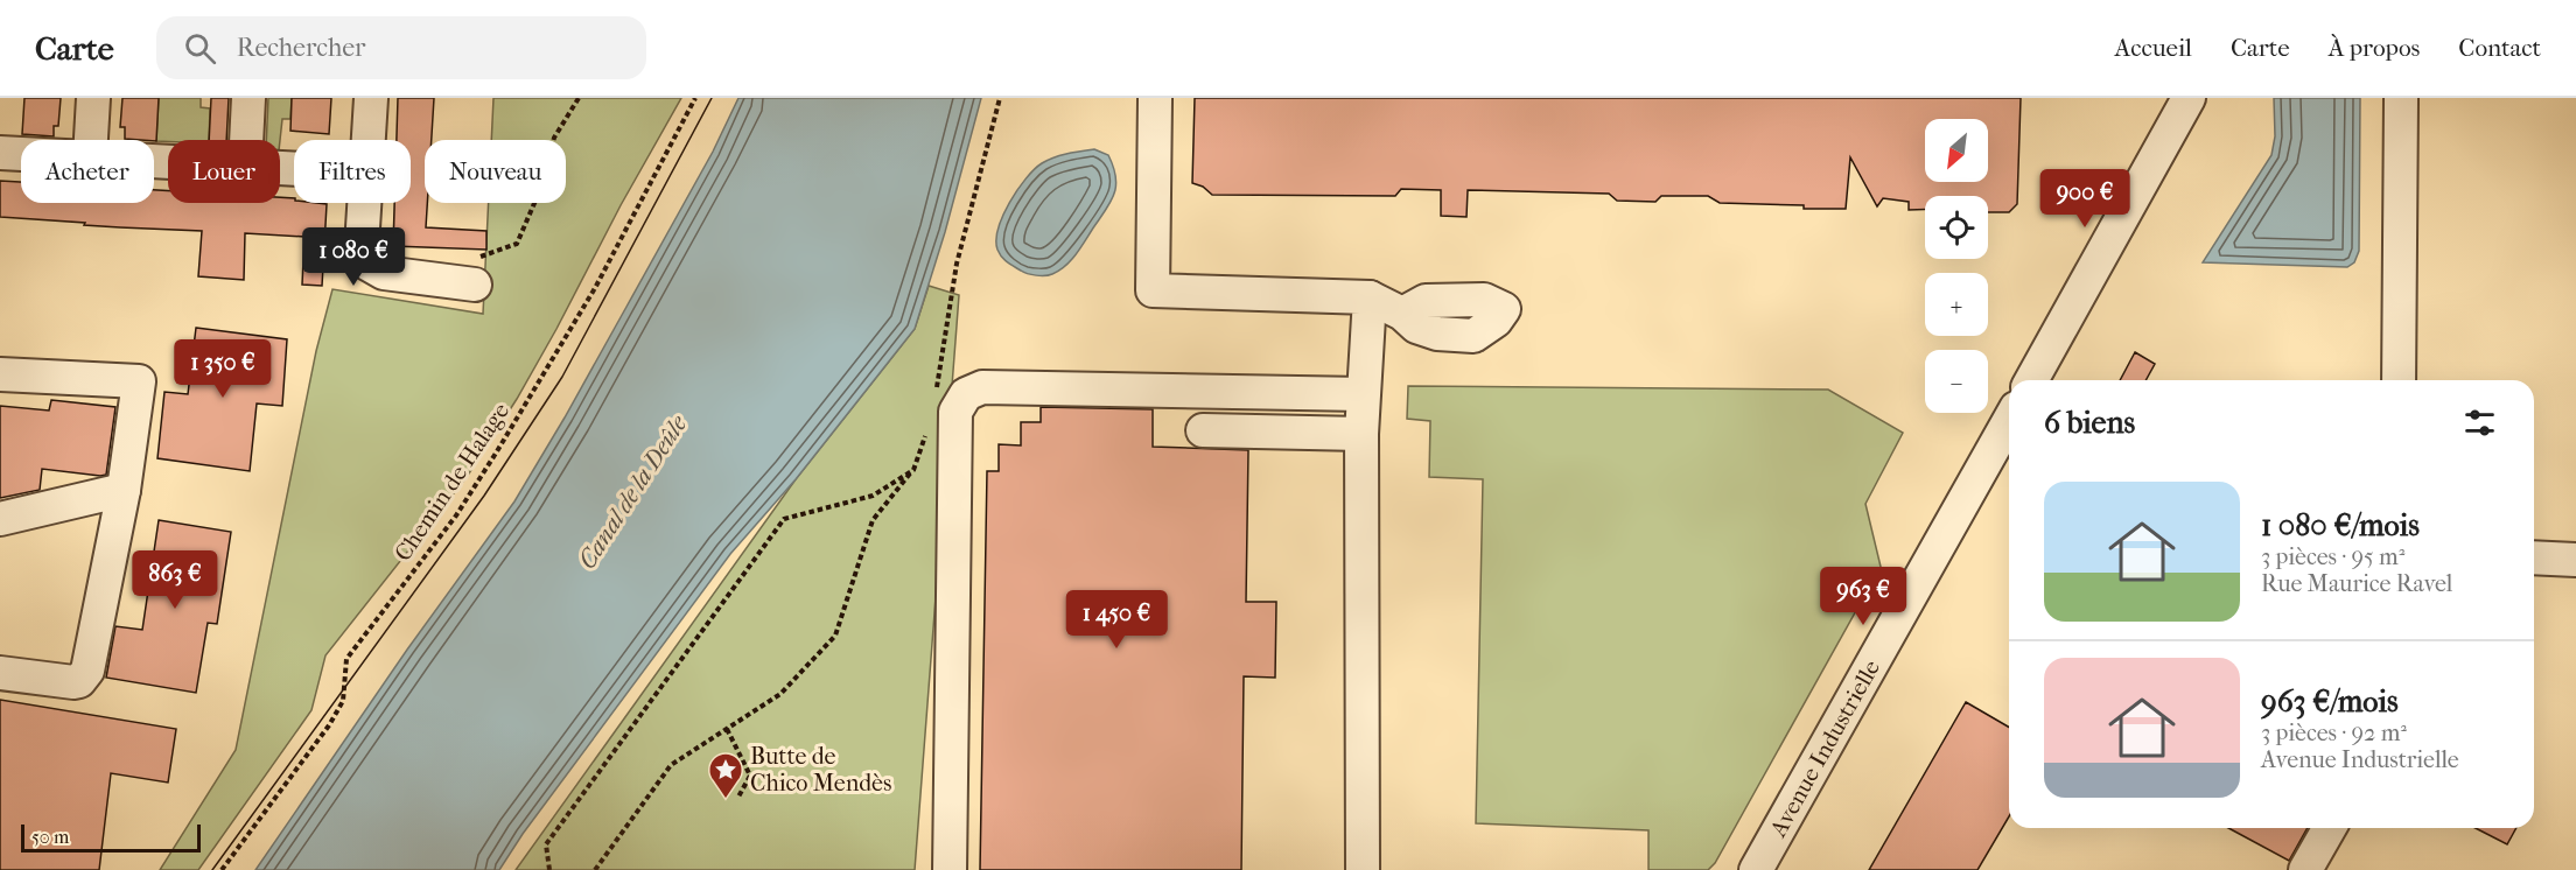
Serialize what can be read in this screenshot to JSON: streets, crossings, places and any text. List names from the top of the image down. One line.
{"streets":{"street":["Avenue Industrielle"],"path":["Chemin de Halage"]},"water":["Canal de la Deûle"],"places":{"place":["Butte de Chico Mendès"]},"scale_bar":"50 m","north":"bottom left","page":{"header":"Carte","search":"Rechercher","nav":["Accueil","Carte","À propos","Contact"],"map_buttons":["+","−"],"chip":["Acheter","Louer","Filtres","Nouveau"],"price":["900 €","1 080 €","1 350 €","863 €","963 €","1 450 €"],"heading":"6 biens","list":[{"name":"1 080 €/mois","note":"3 pièces · 95 m² · Rue Maurice Ravel"},{"name":"963 €/mois","note":"3 pièces · 92 m² · Avenue Industrielle"}],"scale":"50 m"}}
